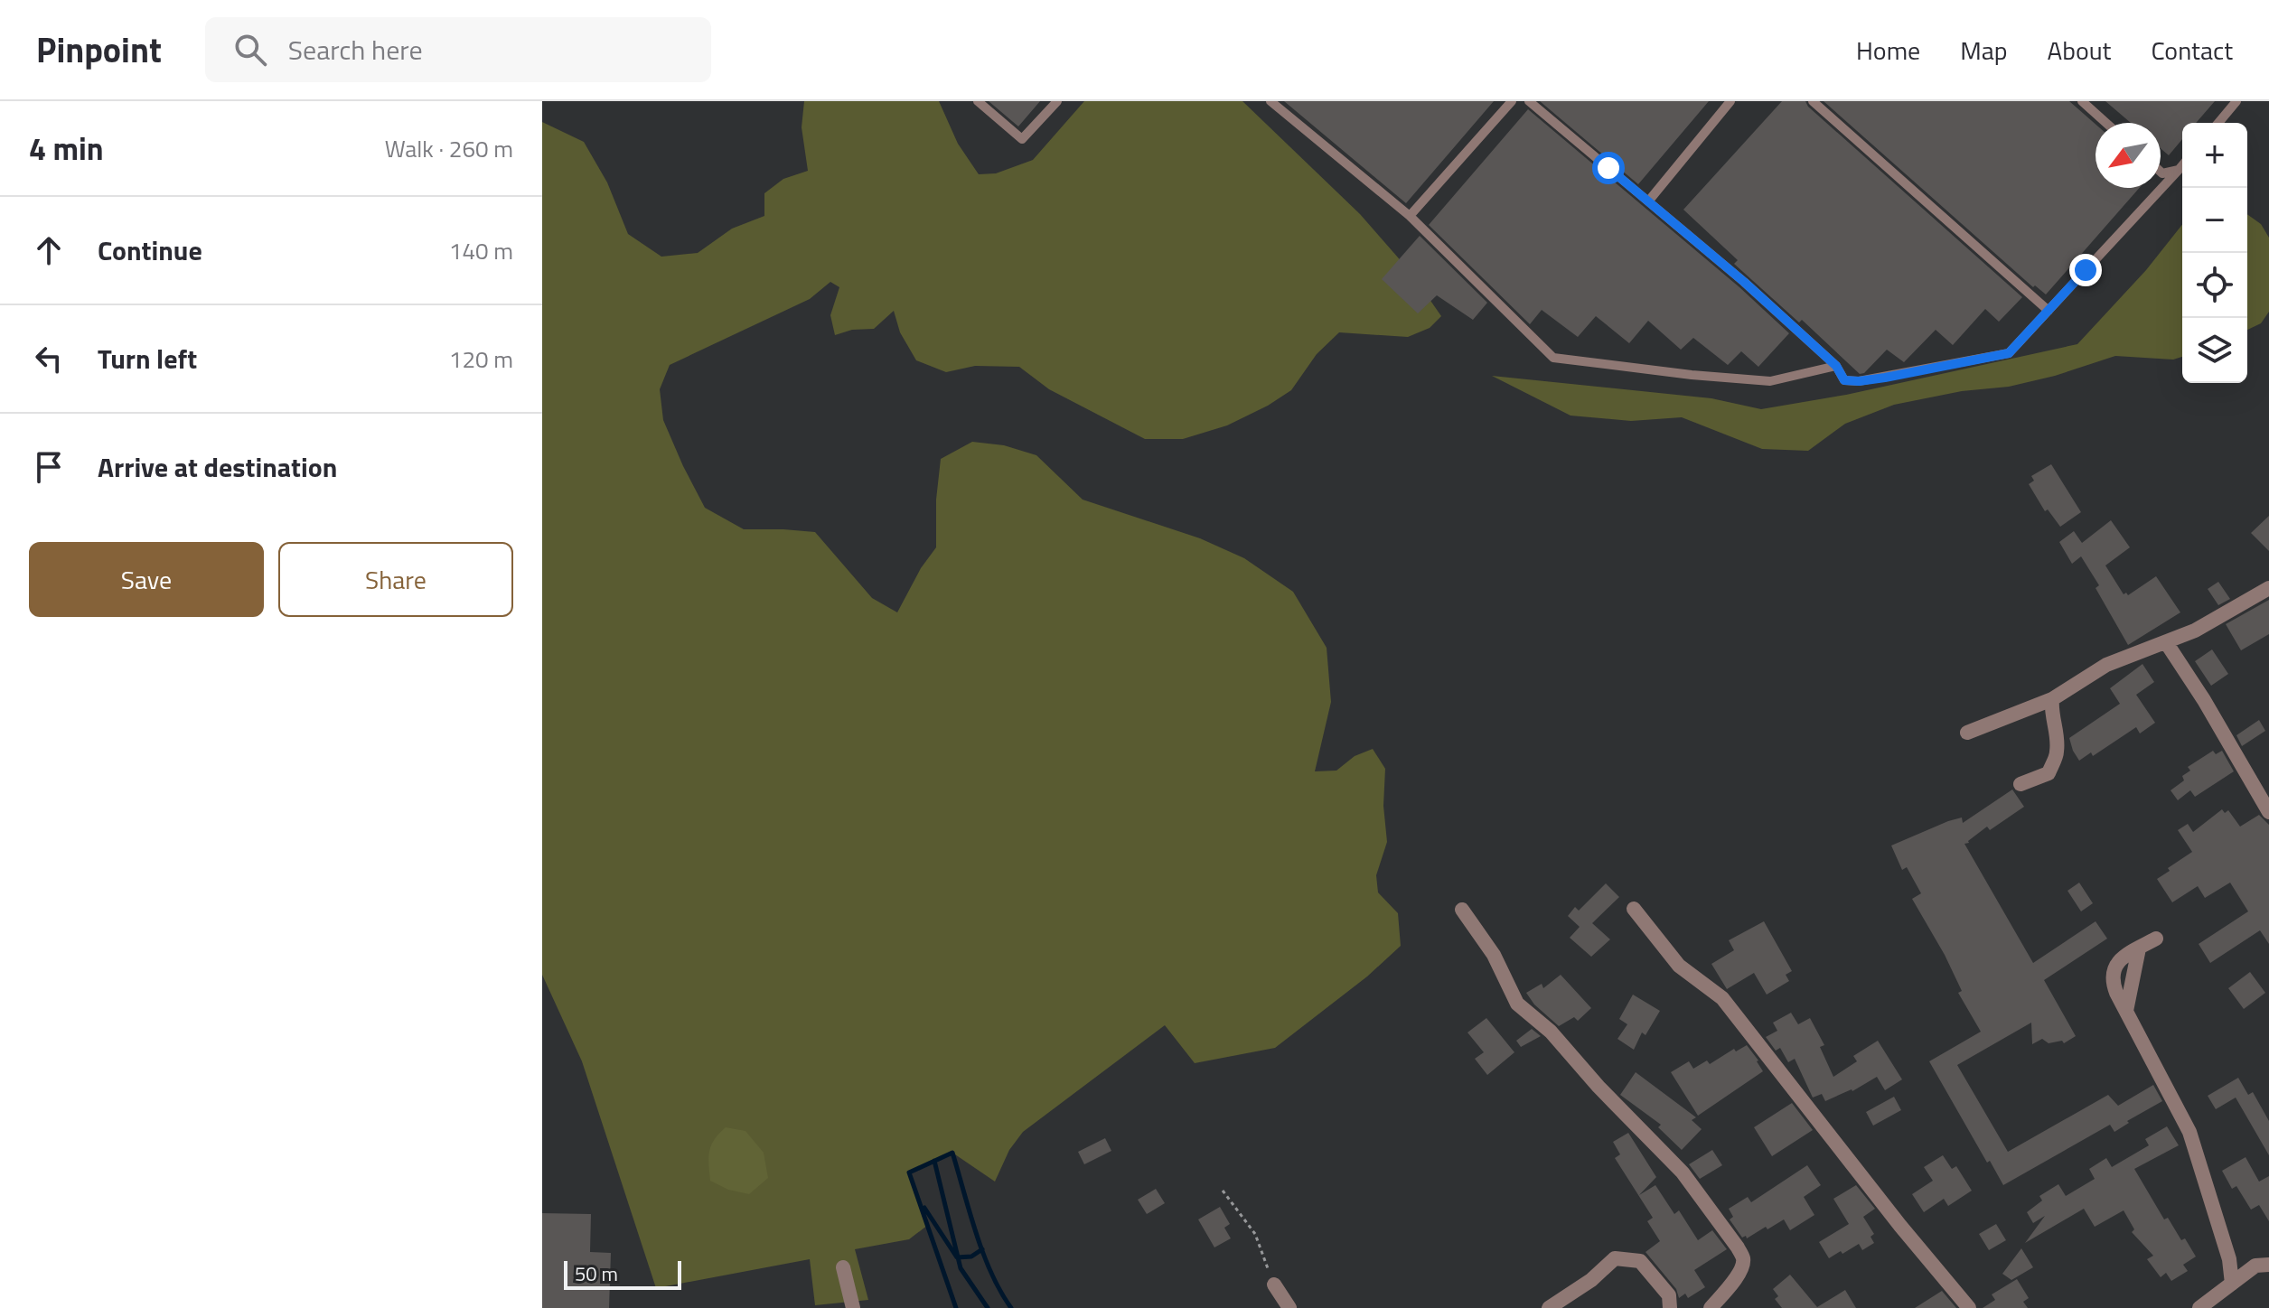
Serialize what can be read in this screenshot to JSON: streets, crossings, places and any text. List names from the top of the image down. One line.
{"scale_bar":"50 m","north":"bottom left","page":{"header":"Pinpoint","search":"Search here","nav":["Home","Map","About","Contact"],"heading":["4 min","Walk · 260 m"],"map_buttons":["+","−"],"list":[["Continue","140 m"],["Turn left","120 m"],"Arrive at destination"],"buttons":["Save","Share"],"scale":"50 m"}}
